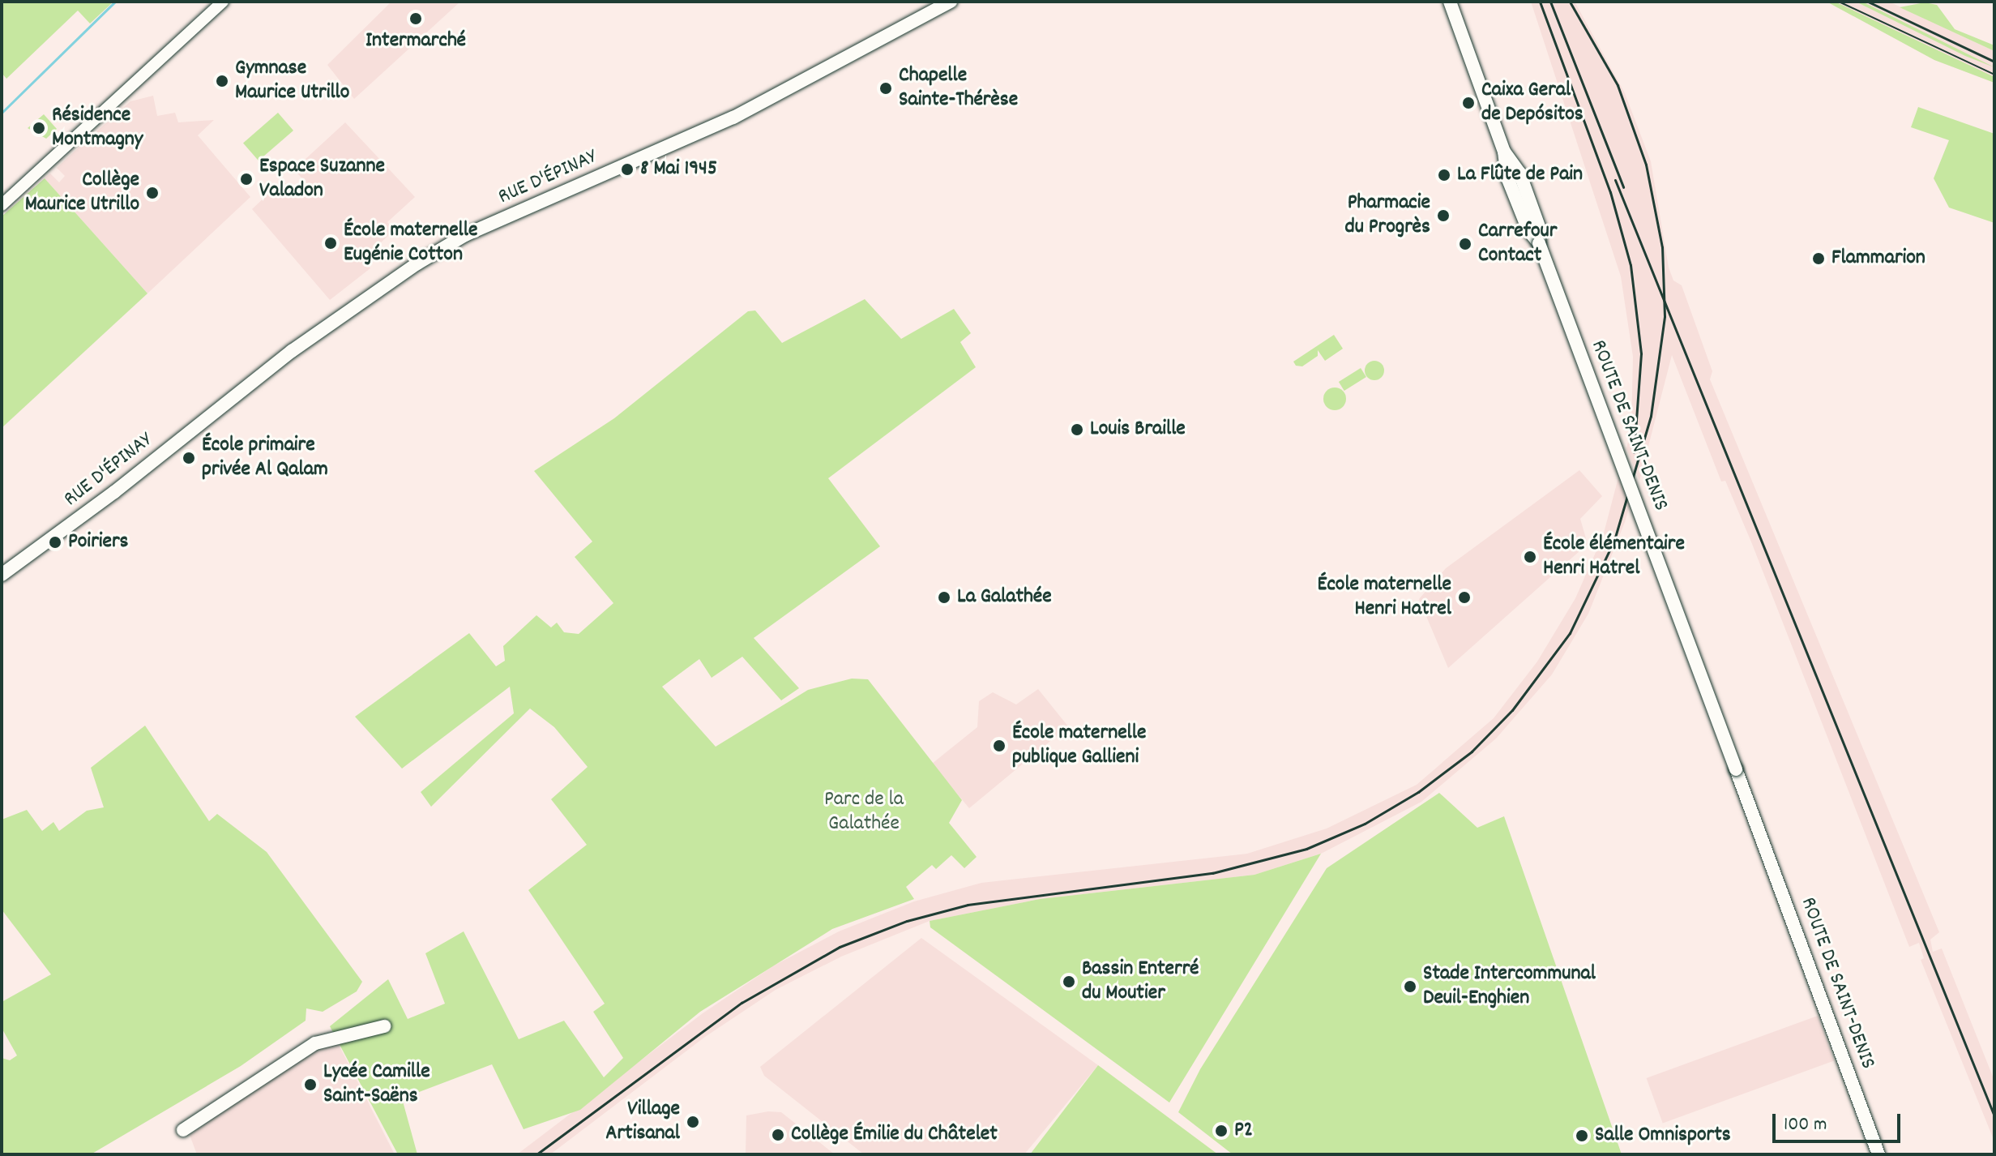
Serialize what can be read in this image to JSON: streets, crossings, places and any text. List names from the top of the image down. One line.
{"streets":{"main road":["RUE D'ÉPINAY","ROUTE DE SAINT-DENIS"]},"parks":["Parc de la Galathée"],"places":["Intermarché","Gymnase Maurice Utrillo","Chapelle Sainte-Thérèse","Caixa Geral de Depósitos","Résidence Montmagny","8 Mai 1945","La Flûte de Pain","Espace Suzanne Valadon","Collège Maurice Utrillo","Pharmacie du Progrès","École maternelle Eugénie Cotton","Carrefour Contact","Flammarion","Louis Braille","École primaire privée Al Qalam","Poiriers","École élémentaire Henri Hatrel","La Galathée","École maternelle Henri Hatrel","École maternelle publique Gallieni","Bassin Enterré du Moutier","Stade Intercommunal Deuil-Enghien","Lycée Camille Saint-Saëns","Village Artisanal","P2","Collège Émilie du Châtelet","Salle Omnisports"],"scale_bar":"100 m"}
